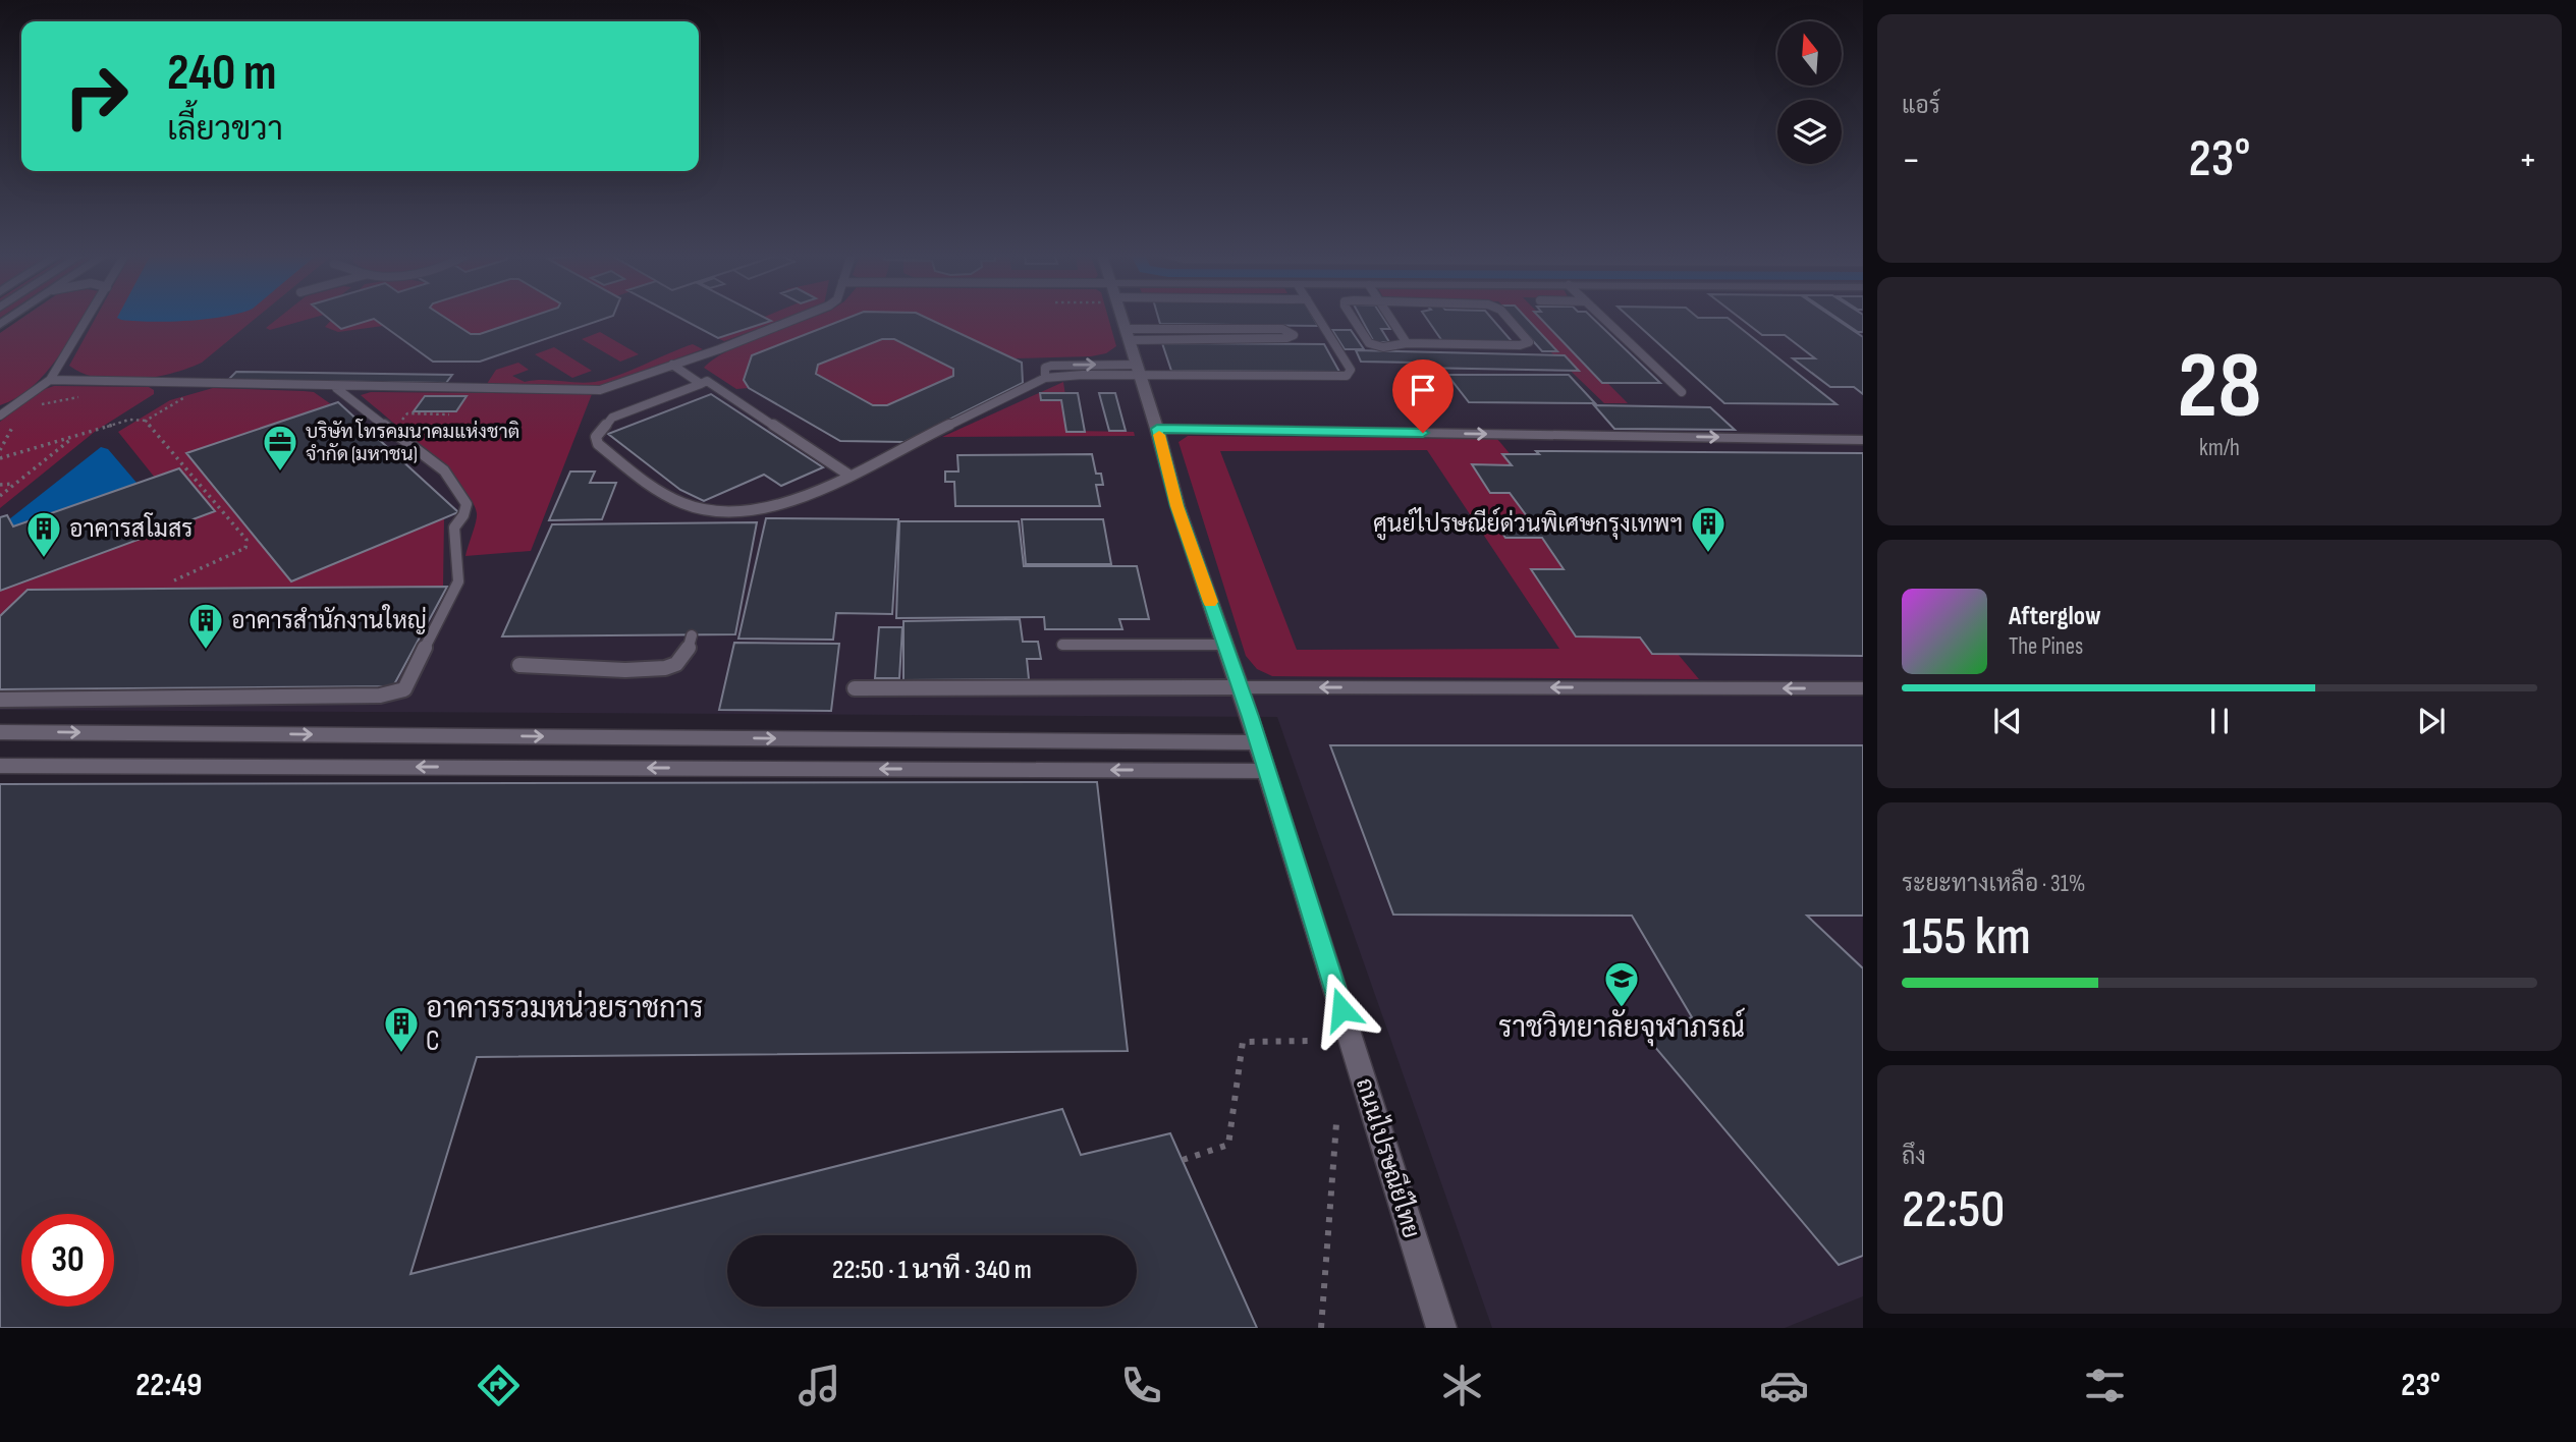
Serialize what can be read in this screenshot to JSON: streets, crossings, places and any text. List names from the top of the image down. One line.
{"streets":{"street":["ถนนไปรษณีย์ไทย"]},"places":{"office":["บริษัท โทรคมนาคมแห่งชาติ จำกัด (มหาชน)"],"building":["ศูนย์ไปรษณีย์ด่วนพิเศษกรุงเทพฯ","อาคารสโมสร","อาคารสำนักงานใหญ่","อาคารรวมหน่วยราชการ C"],"school or university":["ราชวิทยาลัยจุฬาภรณ์"]},"north":"top","page":{"tile":["แอร์",["28","km/h"],["ระยะทางเหลือ · 31%","155 km"],["ถึง","22:50"]],"turn":["240 m","เลี้ยวขวา"],"heat":["−","23°","+"],"song":["Afterglow","The Pines"],"limit":"30","trip":"22:50 · 1 นาที · 340 m","tabs":["22:49","23°"]}}
